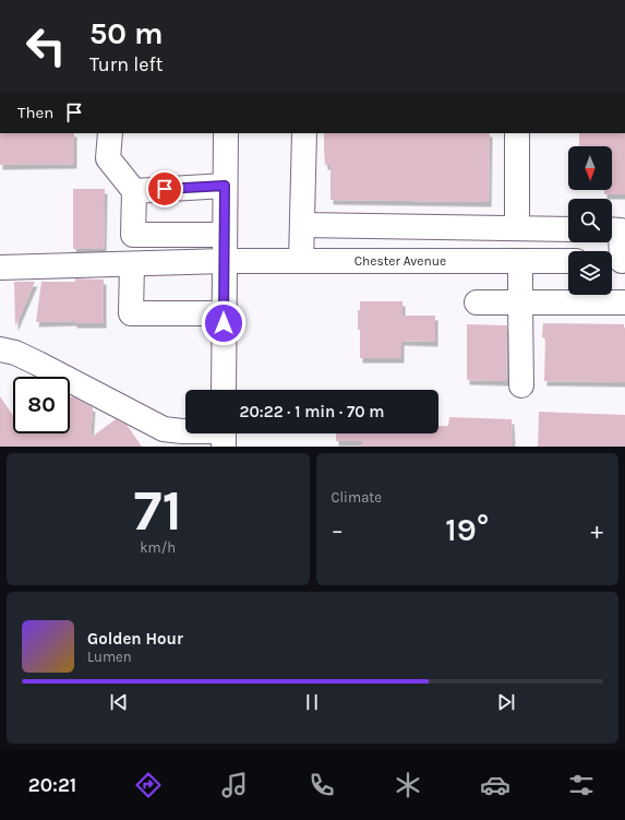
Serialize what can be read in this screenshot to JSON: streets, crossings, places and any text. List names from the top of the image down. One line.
{"streets":{"main road":["Chester Avenue"]},"north":"bottom","page":{"turn":["50 m","Turn left"],"then":"Then","limit":"80","trip":"20:22 · 1 min · 70 m","tile":[["71","km/h"],"Climate"],"heat":["−","19°","+"],"song":["Golden Hour","Lumen"],"tabs":"20:21"}}
